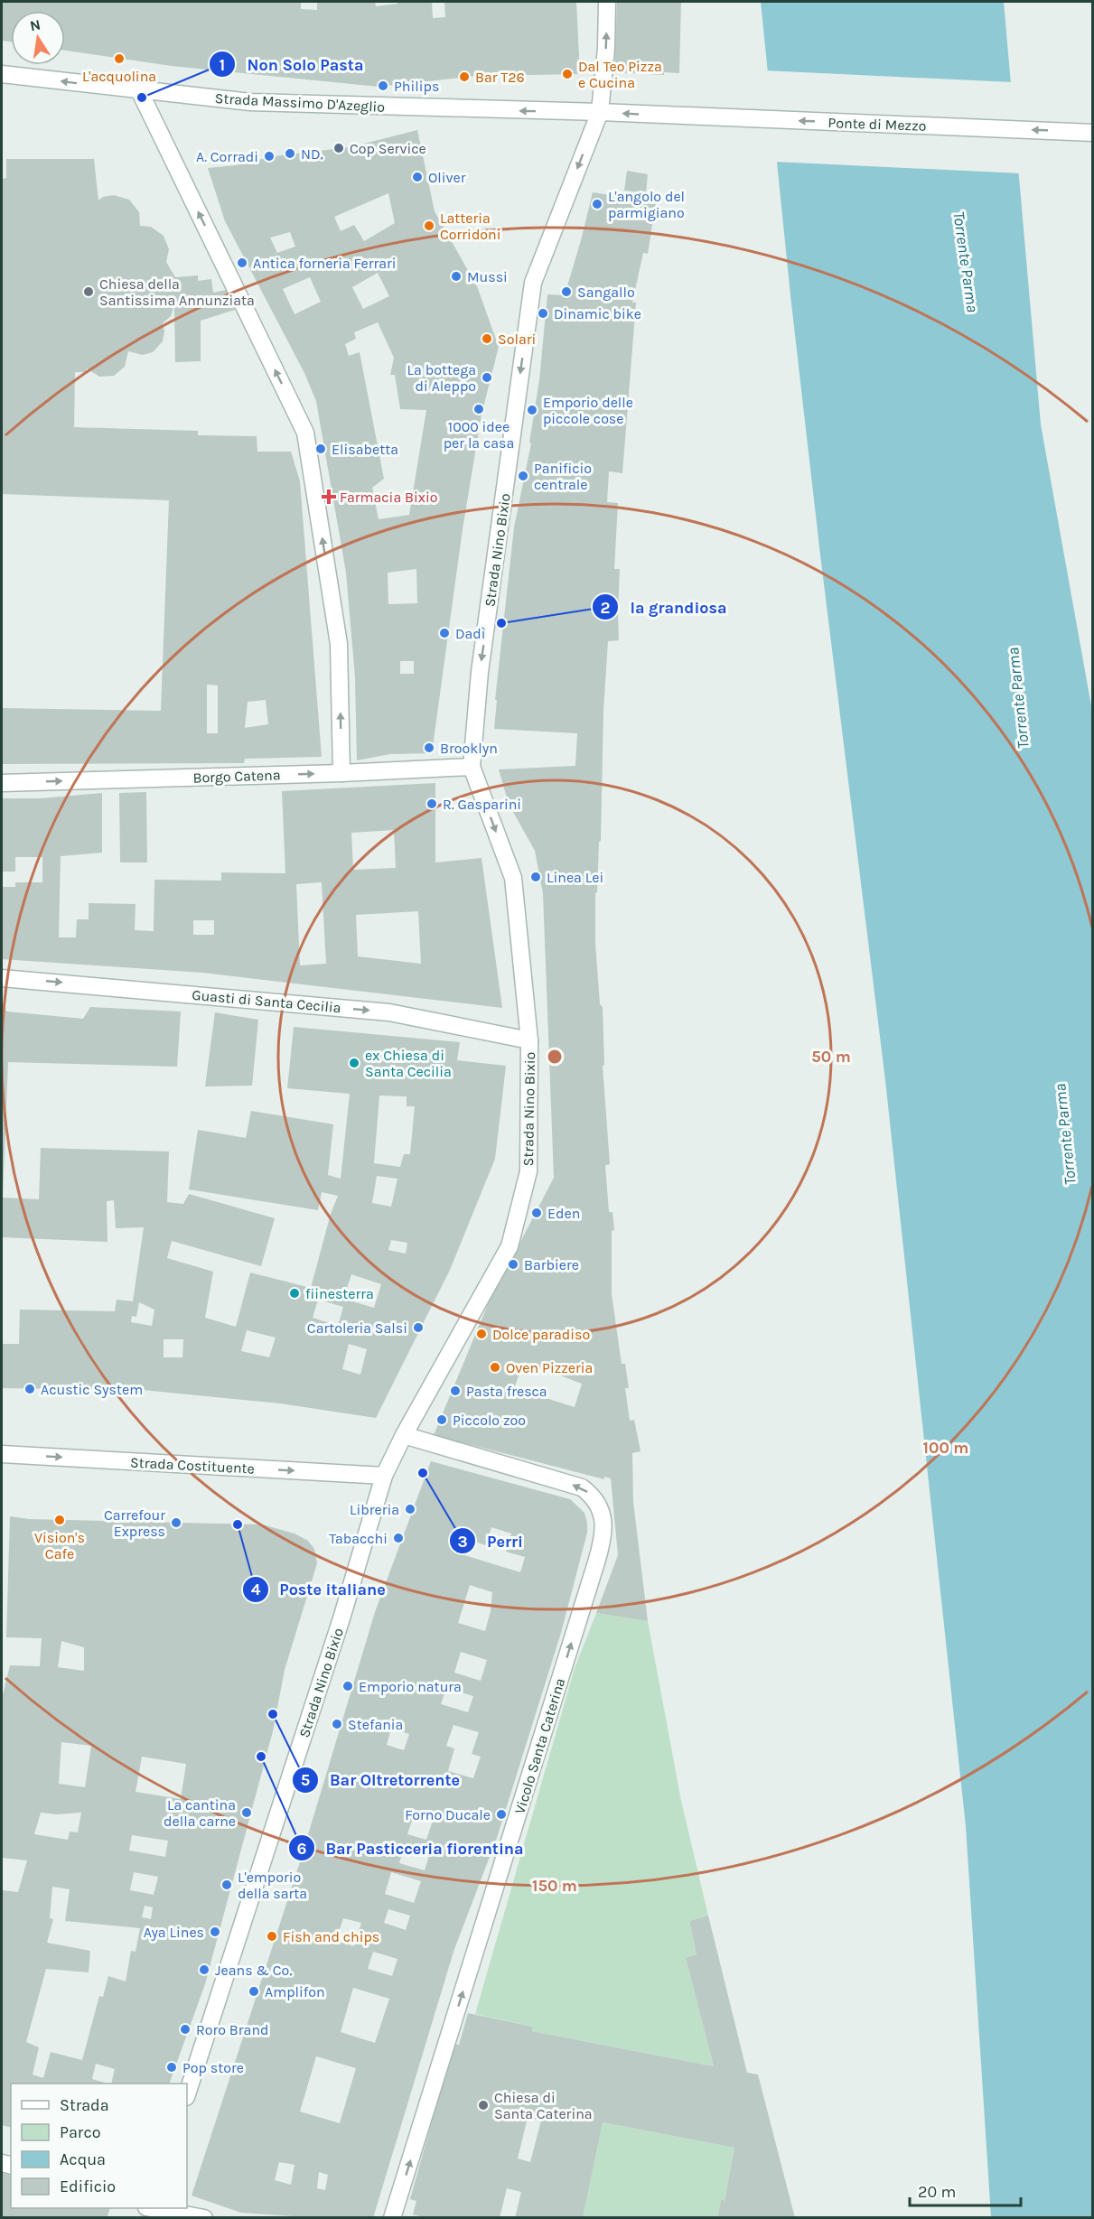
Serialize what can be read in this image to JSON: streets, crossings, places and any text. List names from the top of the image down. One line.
{"streets":{"street":["Strada Massimo D'Azeglio","Ponte di Mezzo","Strada Nino Bixio","Borgo Catena","Guasti di Santa Cecilia","Strada Costituente","Vicolo Santa Caterina"]},"crossings":[["Strada Massimo D'Azeglio","Ponte di Mezzo"],["Strada Massimo D'Azeglio","Strada Nino Bixio"],["Strada Nino Bixio","Borgo Catena"],["Strada Nino Bixio","Guasti di Santa Cecilia"],["Strada Nino Bixio","Strada Costituente"],["Strada Nino Bixio","Vicolo Santa Caterina"]],"one_way":["Strada Massimo D'Azeglio","Ponte di Mezzo","Borgo Catena","Guasti di Santa Cecilia","Strada Costituente","Vicolo Santa Caterina"],"water":["Torrente Parma"],"places":{"other":["L'acquolina","Dal Teo Pizza e Cucina","Bar T26","Philips","Non Solo Pasta","Cop Service","ND.","A. Corradi","Oliver","L'angolo del parmigiano","Latteria Corridoni","Antica forneria Ferrari","Mussi","Chiesa della Santissima Annunziata","Sangallo","Dinamic bike","Solari","La bottega di Aleppo","1000 idee per la casa","Emporio delle piccole cose","Elisabetta","Panificio centrale","la grandiosa","Dadì","Brooklyn","R. Gasparini","Linea Lei","ex Chiesa di Santa Cecilia","Eden","Barbiere","fiinesterra","Cartoleria Salsi","Dolce paradiso","Oven Pizzeria","Acustic System","Pasta fresca","Piccolo zoo","Perri","Libreria","Vision's Cafe","Carrefour Express","Poste italiane","Tabacchi","Emporio natura","Bar Oltretorrente","Stefania","Bar Pasticceria fiorentina","La cantina della carne","Forno Ducale","L'emporio della sarta","Aya Lines","Fish and chips","Jeans & Co.","Amplifon","Roro Brand","Pop store","Chiesa di Santa Caterina"],"health":["Farmacia Bixio"]},"legend":["Strada","Parco","Acqua","Edificio"],"scale_bar":"20 m","north":"top","rings":["50 m","100 m","150 m"]}
